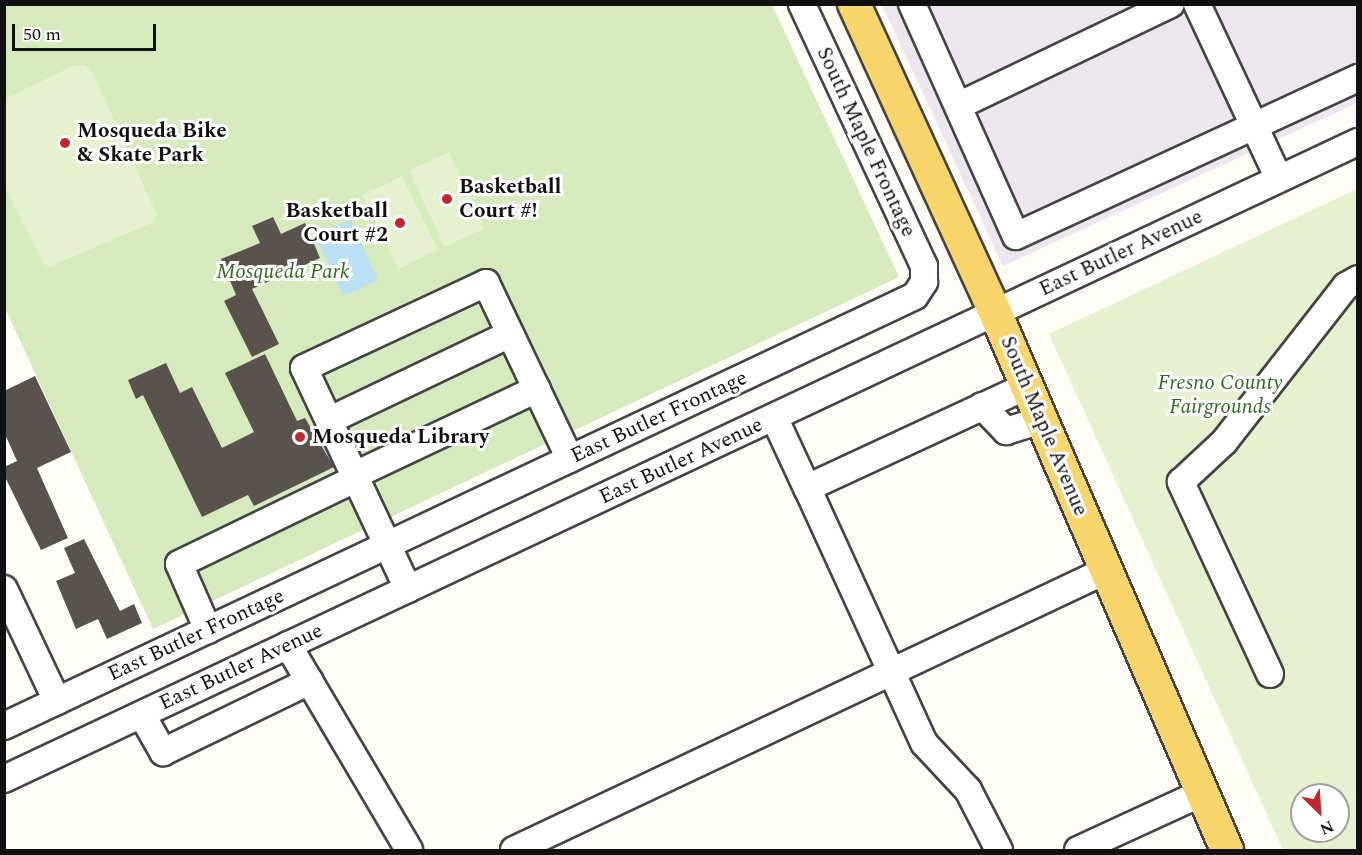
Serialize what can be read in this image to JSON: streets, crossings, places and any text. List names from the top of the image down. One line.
{"streets":{"main road":["South Maple Avenue"],"street":["South Maple Frontage","East Butler Avenue","East Butler Frontage"]},"crossings":[["South Maple Frontage","East Butler Frontage"],["East Butler Avenue","South Maple Avenue"]],"parks":["Mosqueda Park","Fresno County Fairgrounds"],"places":["Mosqueda Bike & Skate Park","Basketball Court #!","Basketball Court #2","Mosqueda Library"],"scale_bar":"50 m","north":"bottom right"}
